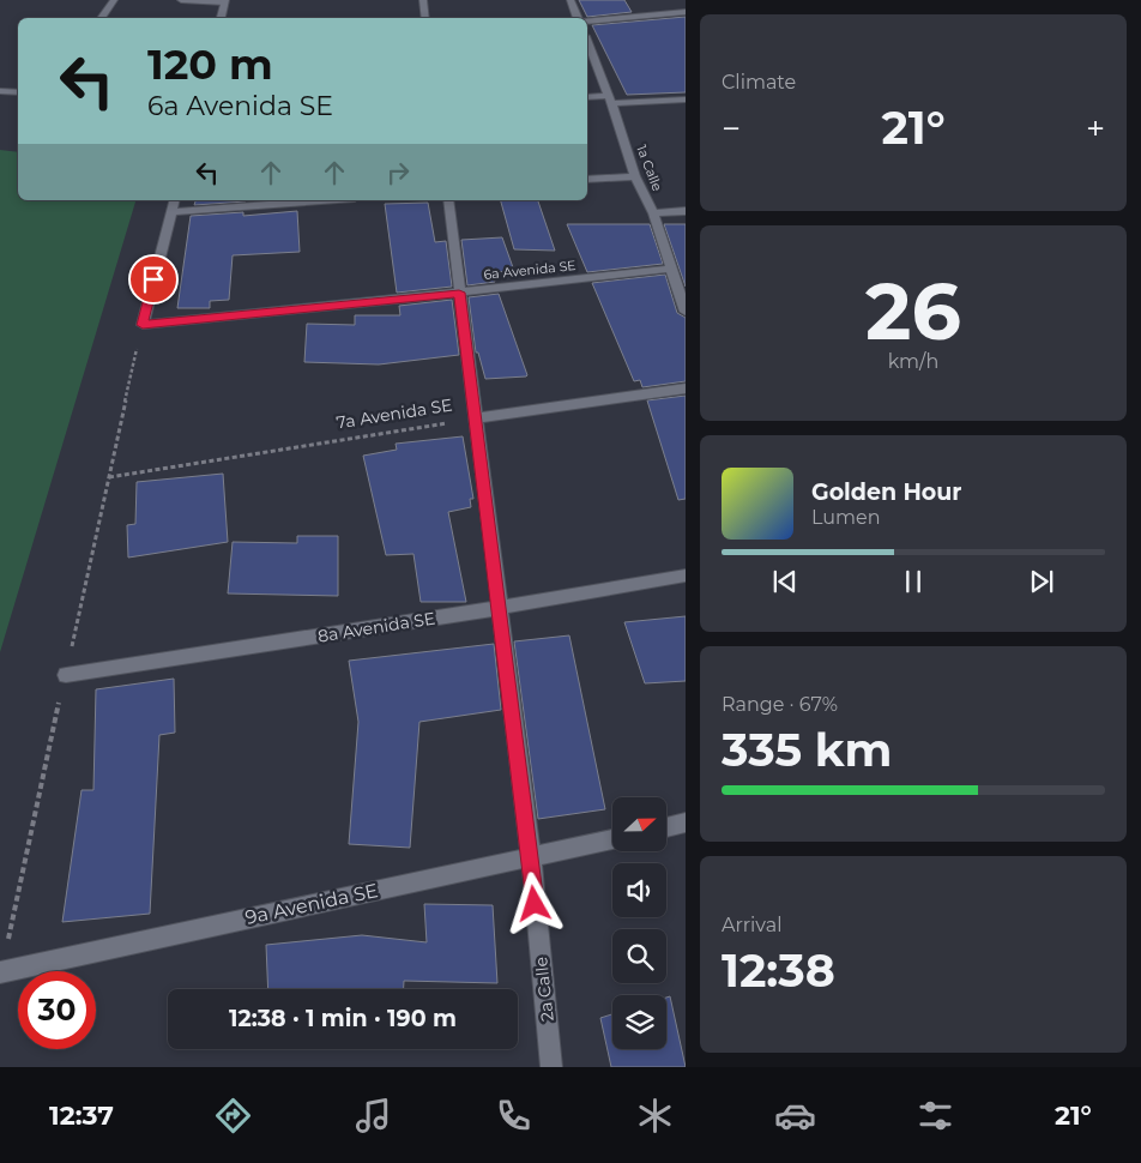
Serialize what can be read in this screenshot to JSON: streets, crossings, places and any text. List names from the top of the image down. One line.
{"streets":{"street":["1a Calle","6a Avenida SE","7a Avenida SE","8a Avenida SE","9a Avenida SE","2a Calle"]},"crossings":[["1a Calle","6a Avenida SE"],["6a Avenida SE","2a Calle"],["7a Avenida SE","2a Calle"],["8a Avenida SE","2a Calle"],["9a Avenida SE","2a Calle"]],"north":"right","page":{"tile":["Climate",["26","km/h"],["Range · 67%","335 km"],["Arrival","12:38"]],"turn":["120 m","6a Avenida SE"],"heat":["−","21°","+"],"song":["Golden Hour","Lumen"],"limit":"30","trip":"12:38 · 1 min · 190 m","tabs":["12:37","21°"]}}
